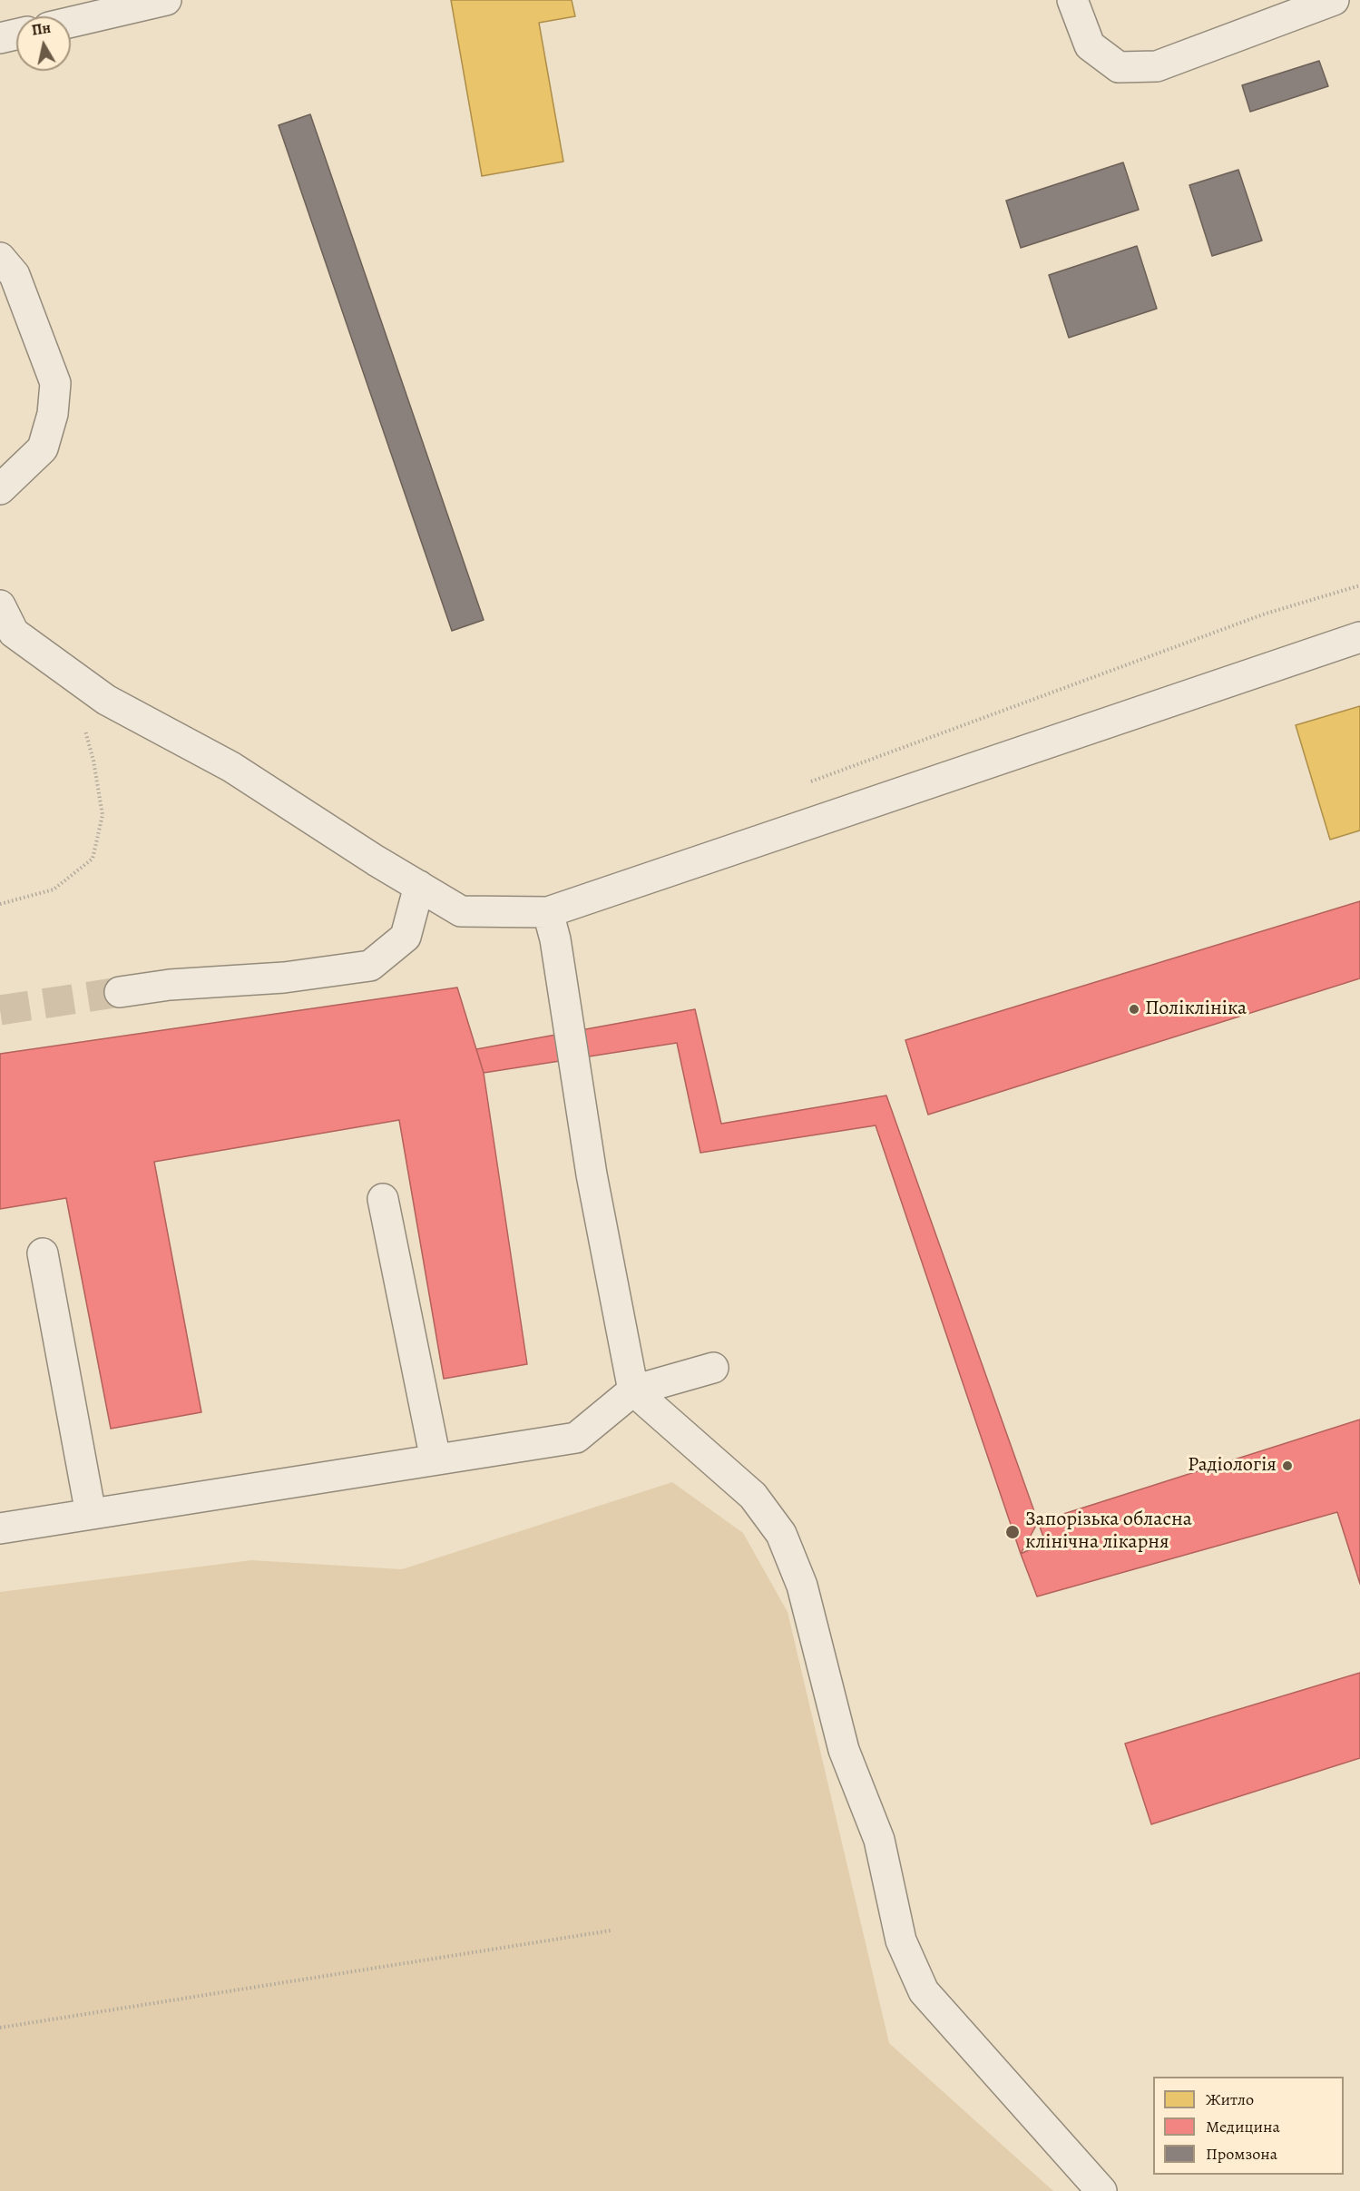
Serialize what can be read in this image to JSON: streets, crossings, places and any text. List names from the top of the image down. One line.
{"places":["Поліклініка","Радіологія","Запорізька обласна клінічна лікарня"],"legend":["Житло","Медицина","Промзона"],"north":"top"}
